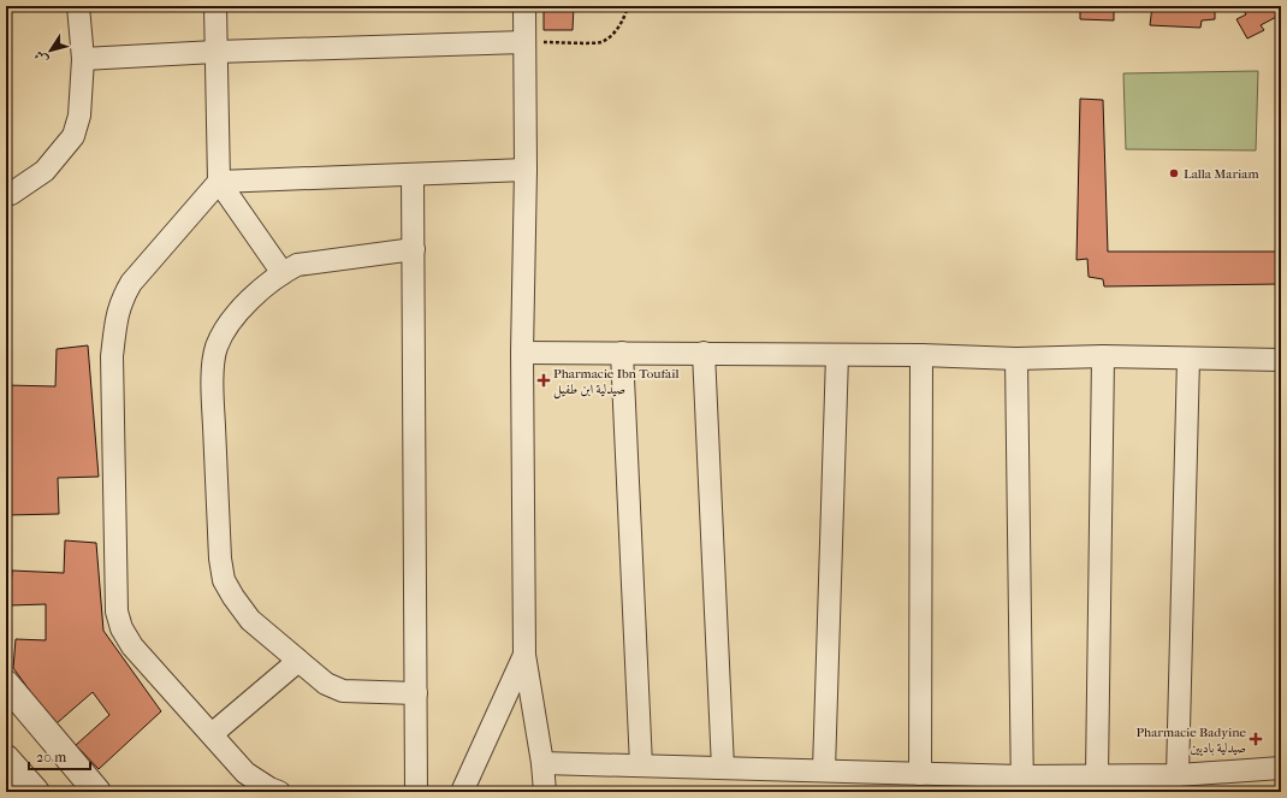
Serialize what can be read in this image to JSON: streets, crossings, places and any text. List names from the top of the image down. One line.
{"places":{"other":["Lalla Mariam"],"health":["Pharmacie Ibn Toufail صيدلية ابن طفيل","Pharmacie Badyine صيدلية باديين"]},"scale_bar":"20 m","north":"bottom left"}
